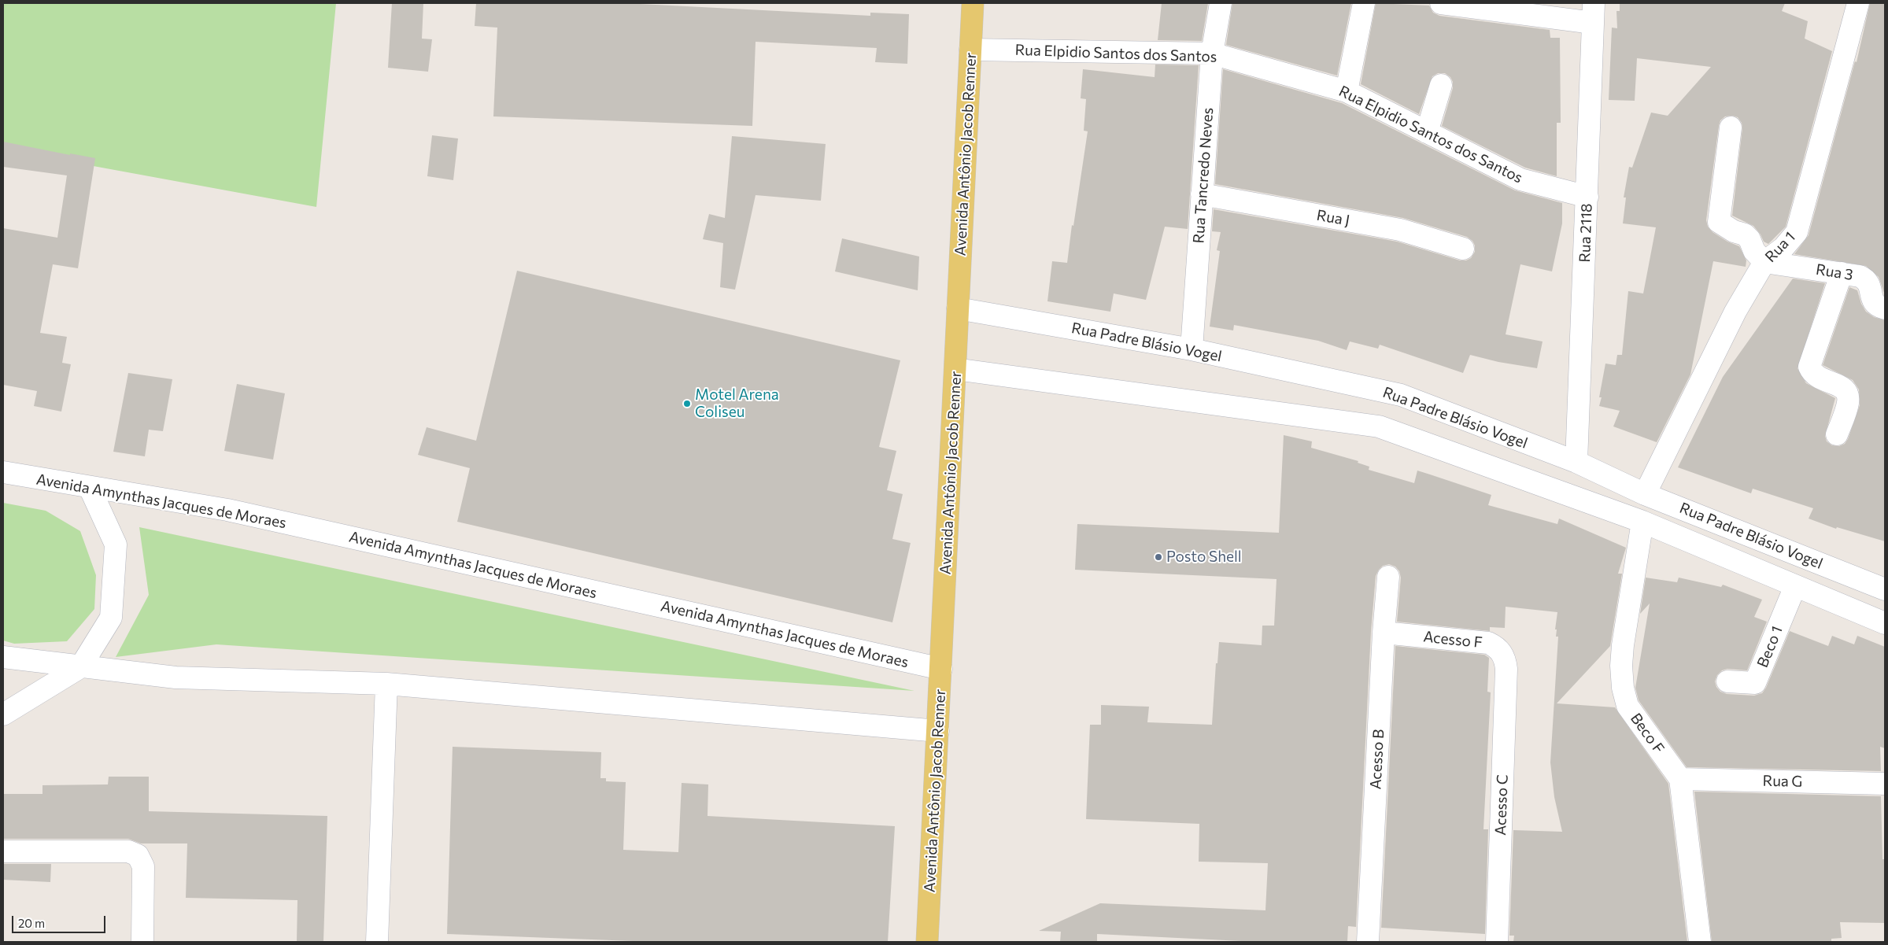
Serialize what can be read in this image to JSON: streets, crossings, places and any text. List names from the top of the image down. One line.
{"streets":{"main road":["Avenida Antônio Jacob Renner"],"street":["Rua Elpidio Santos dos Santos","Rua Tancredo Neves","Rua J","Rua 2118","Rua 1","Rua 3","Rua Padre Blásio Vogel","Avenida Amynthas Jacques de Moraes","Acesso F","Beco 1","Beco F","Acesso B","Rua G","Acesso C"]},"crossings":[["Rua Elpidio Santos dos Santos","Avenida Antônio Jacob Renner"],["Rua Elpidio Santos dos Santos","Rua Tancredo Neves"],["Rua Elpidio Santos dos Santos","Rua 2118"],["Avenida Antônio Jacob Renner","Rua Padre Blásio Vogel"],["Avenida Antônio Jacob Renner","Avenida Amynthas Jacques de Moraes"],["Rua Tancredo Neves","Rua J"],["Rua Tancredo Neves","Rua Padre Blásio Vogel"],["Rua 2118","Rua Padre Blásio Vogel"],["Rua 1","Rua 3"],["Rua 1","Rua Padre Blásio Vogel"],["Rua Padre Blásio Vogel","Beco 1"],["Rua Padre Blásio Vogel","Beco F"],["Acesso F","Acesso B"],["Acesso F","Acesso C"],["Beco F","Rua G"]],"places":["Motel Arena Coliseu","Posto Shell"],"scale_bar":"20 m"}
